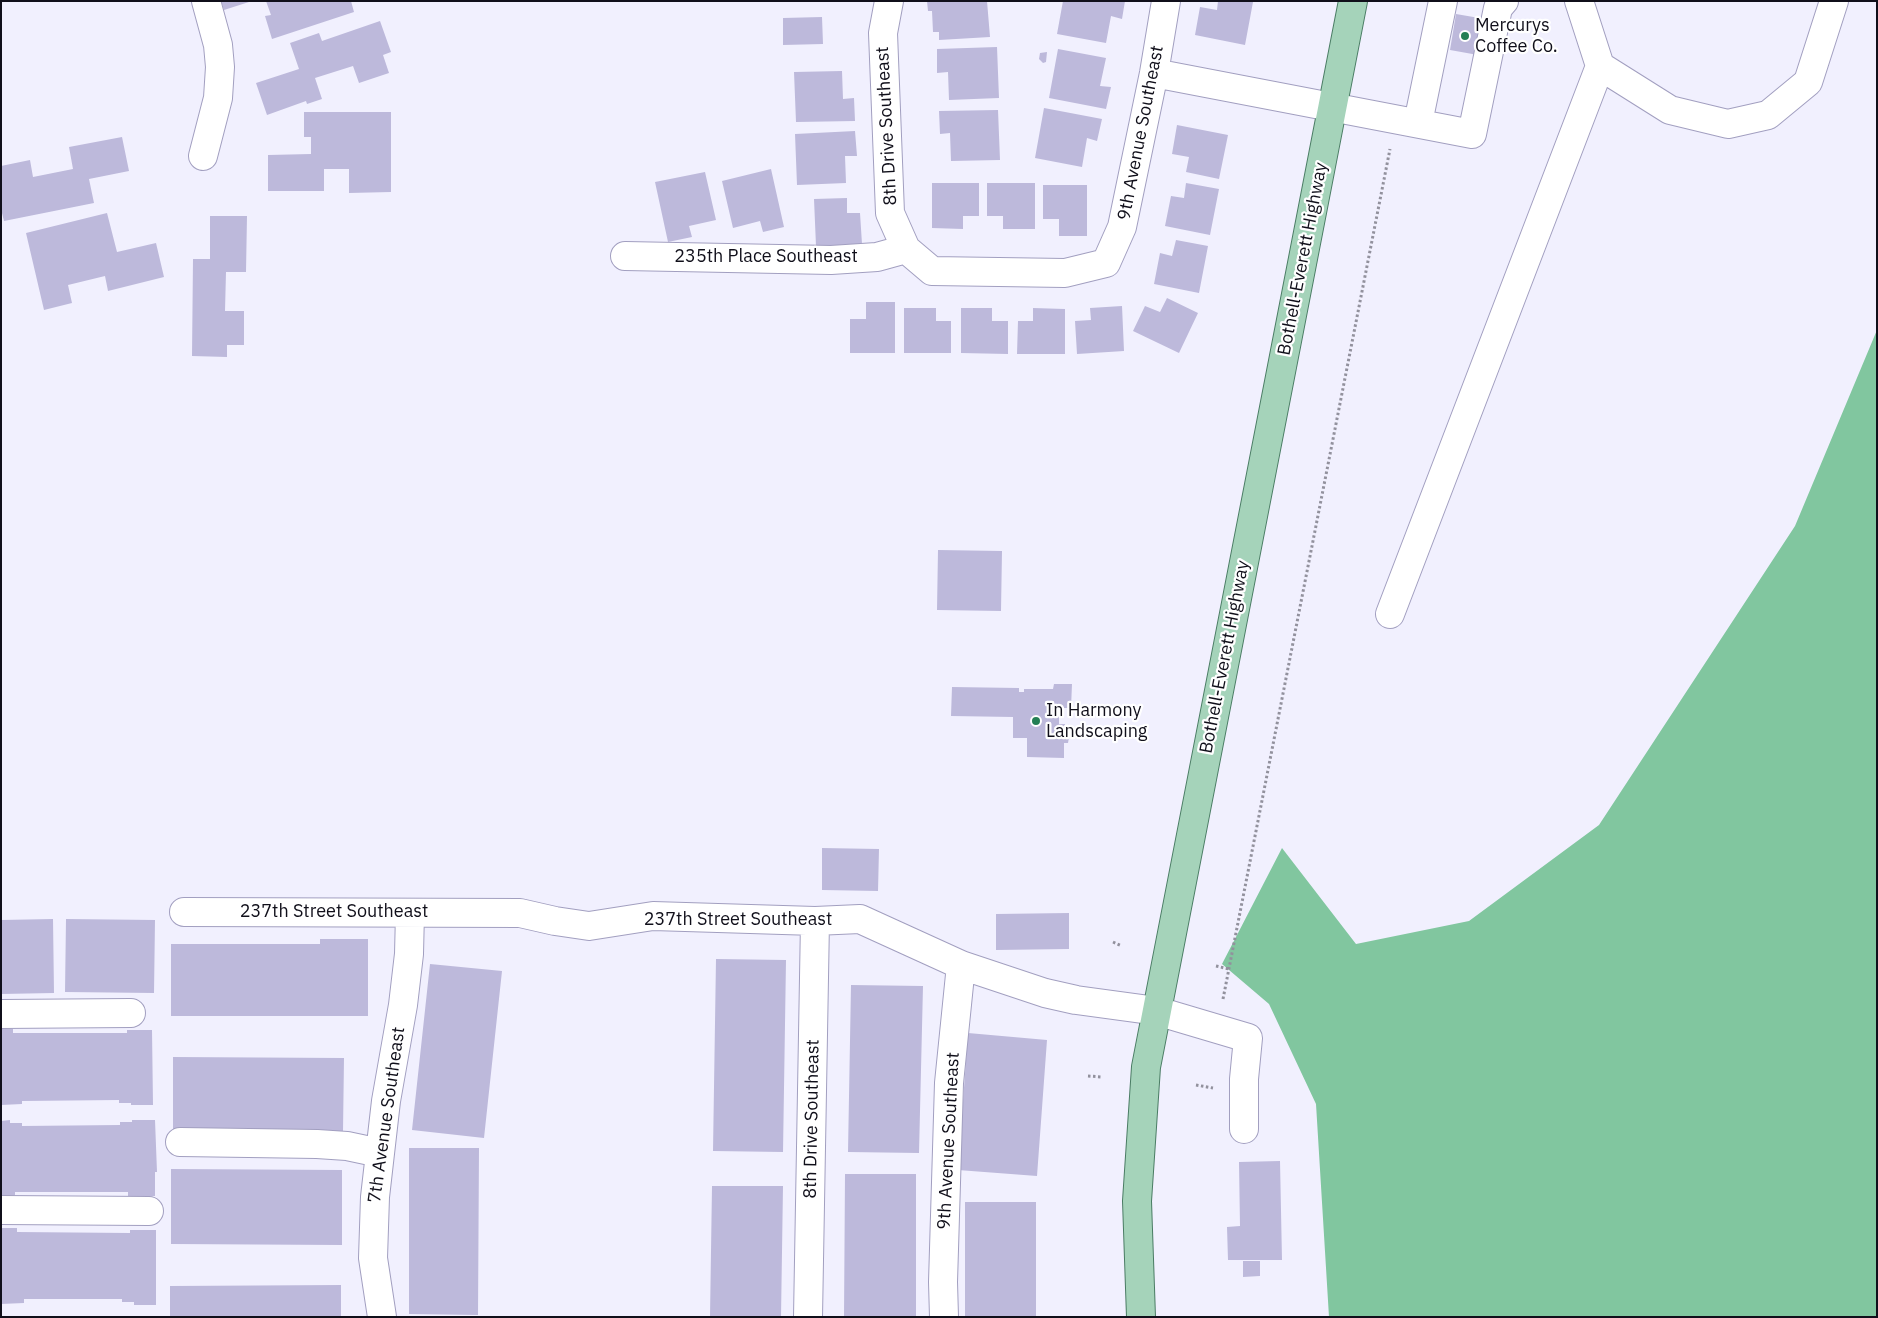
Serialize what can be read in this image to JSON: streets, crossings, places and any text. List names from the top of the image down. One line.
{"streets":{"main road":["Bothell-Everett Highway"],"street":["8th Drive Southeast","9th Avenue Southeast","235th Place Southeast","237th Street Southeast","7th Avenue Southeast"]},"crossings":[["8th Drive Southeast","9th Avenue Southeast"],["8th Drive Southeast","235th Place Southeast"],["8th Drive Southeast","237th Street Southeast"],["9th Avenue Southeast","235th Place Southeast"],["9th Avenue Southeast","237th Street Southeast"],["Bothell-Everett Highway","237th Street Southeast"],["237th Street Southeast","7th Avenue Southeast"]],"places":["Mercurys Coffee Co.","In Harmony Landscaping"]}
